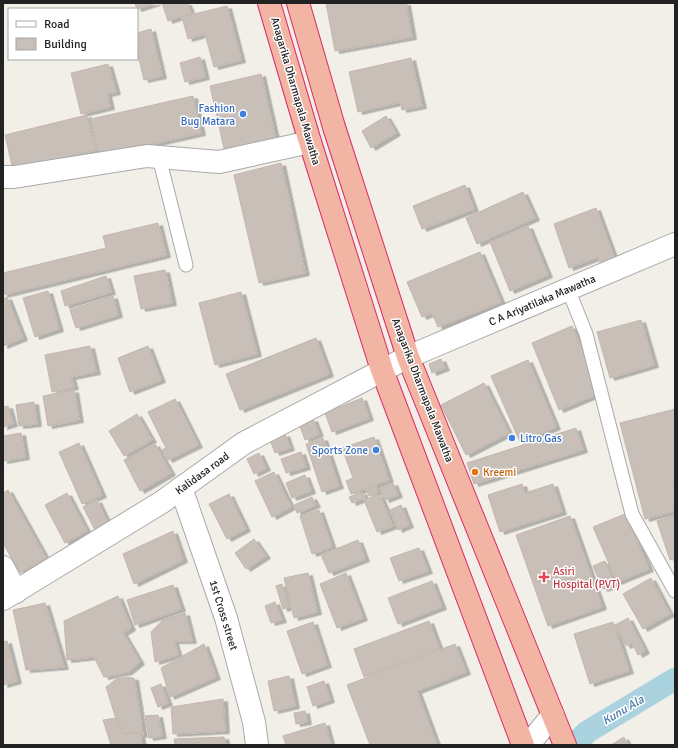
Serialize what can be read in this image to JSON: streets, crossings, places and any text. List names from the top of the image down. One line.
{"streets":{"highway":["Anagarika Dharmapala Mawatha"],"street":["C A Ariyatilaka Mawatha","Kalidasa road","1st Cross street"]},"crossings":[["Anagarika Dharmapala Mawatha","C A Ariyatilaka Mawatha"],["Anagarika Dharmapala Mawatha","Kalidasa road"],["C A Ariyatilaka Mawatha","Kalidasa road"],["Kalidasa road","1st Cross street"]],"water":["Kunu Ala"],"places":{"other":["Fashion Bug Matara","Litro Gas","Sports Zone","Kreemi"],"health":["Asiri Hospital (PVT)"]},"legend":["Road","Building"]}
